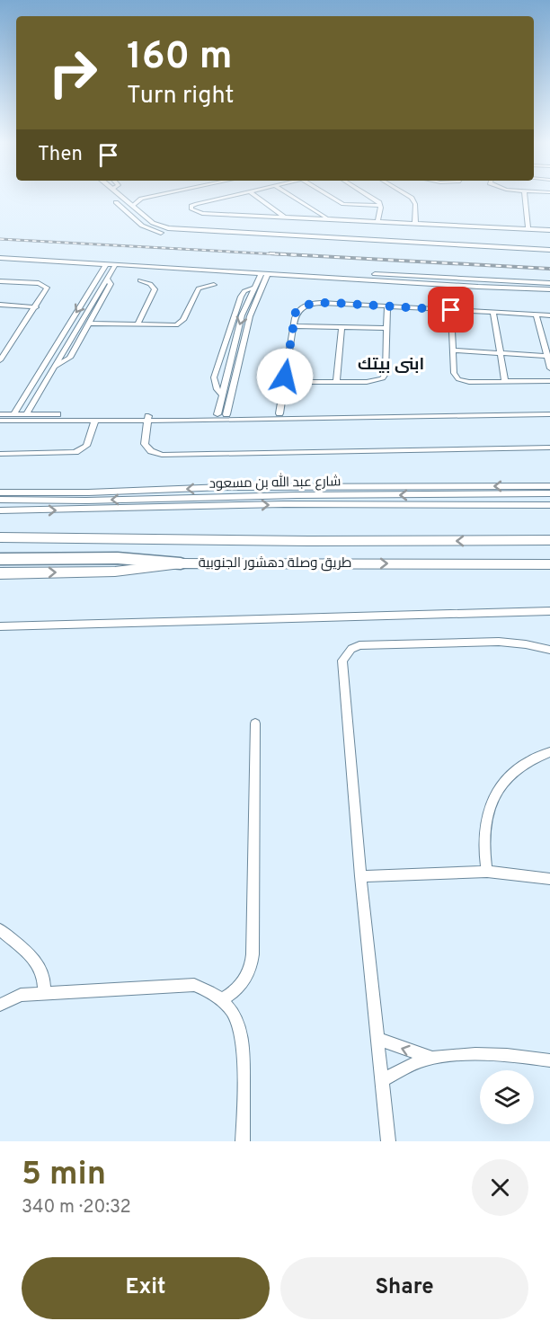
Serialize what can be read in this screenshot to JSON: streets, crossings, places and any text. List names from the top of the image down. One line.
{"streets":{"highway":["طريق وصلة دهشور الجنوبية"],"street":["شارع عبد الله بن مسعود"]},"districts":["ابنى بيتك"],"page":{"turn":["160 m","Turn right"],"then":"Then","heading":["5 min","340 m · 20:32"],"buttons":["Exit","Share"]}}
